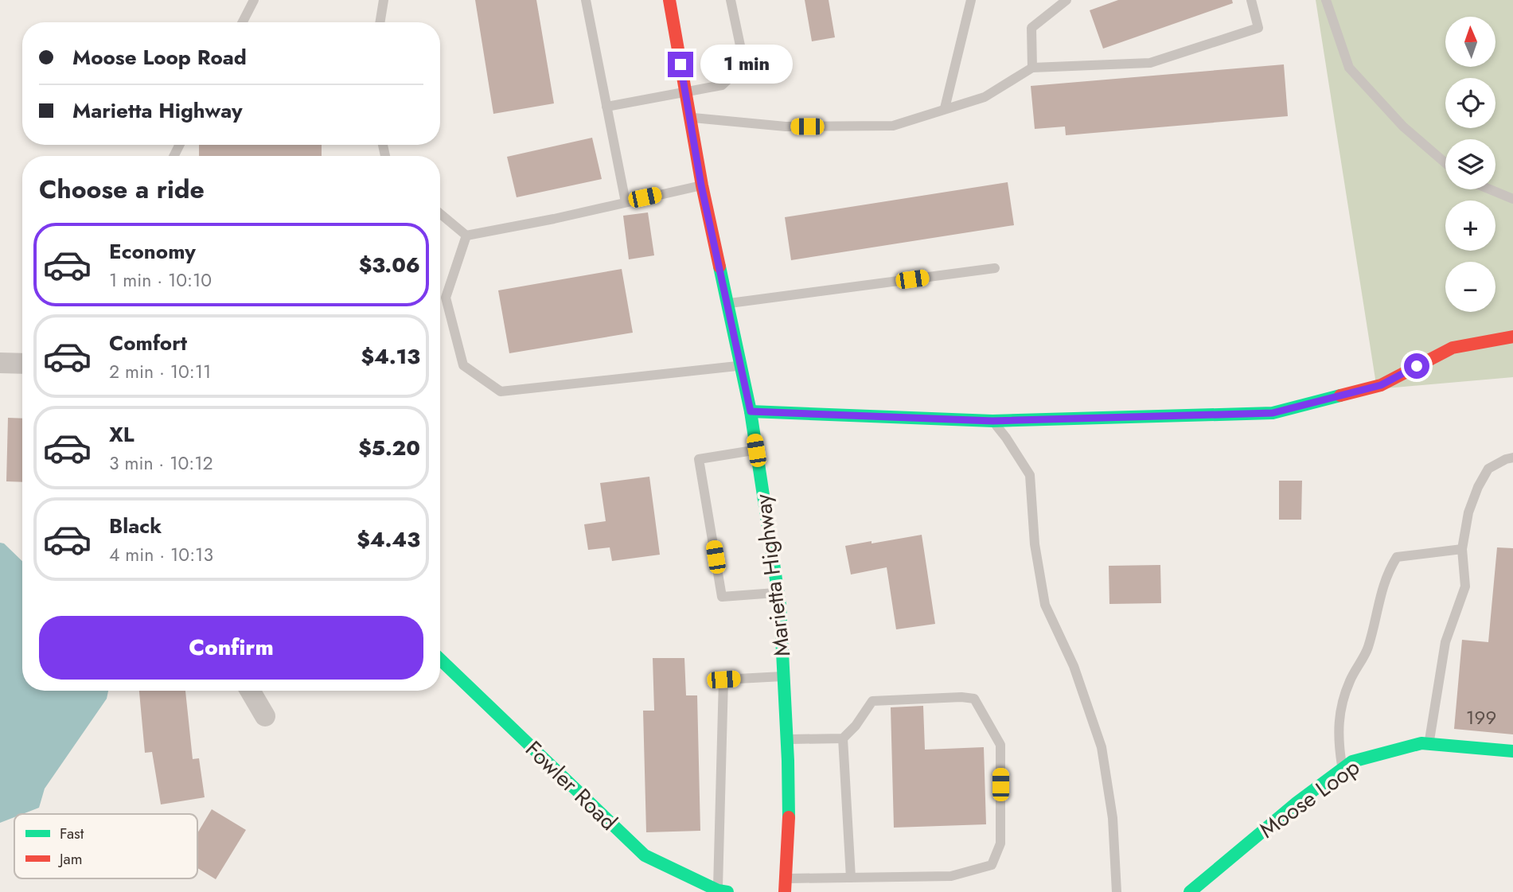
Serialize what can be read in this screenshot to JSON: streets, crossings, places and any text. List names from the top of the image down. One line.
{"streets":{"street":["Marietta Highway","Fowler Road","Moose Loop"]},"house_numbers":["199"],"legend":["Fast","Jam"],"north":"top","page":{"map_buttons":["+","−"],"banner":["Moose Loop Road","Marietta Highway"],"bubble":"1 min","heading":"Choose a ride","list":[{"name":"Economy","note":"1 min · 10:10","value":"$3.06"},{"name":"Comfort","note":"2 min · 10:11","value":"$4.13"},{"name":"XL","note":"3 min · 10:12","value":"$5.20"},{"name":"Black","note":"4 min · 10:13","value":"$4.43"}],"buttons":"Confirm"}}
